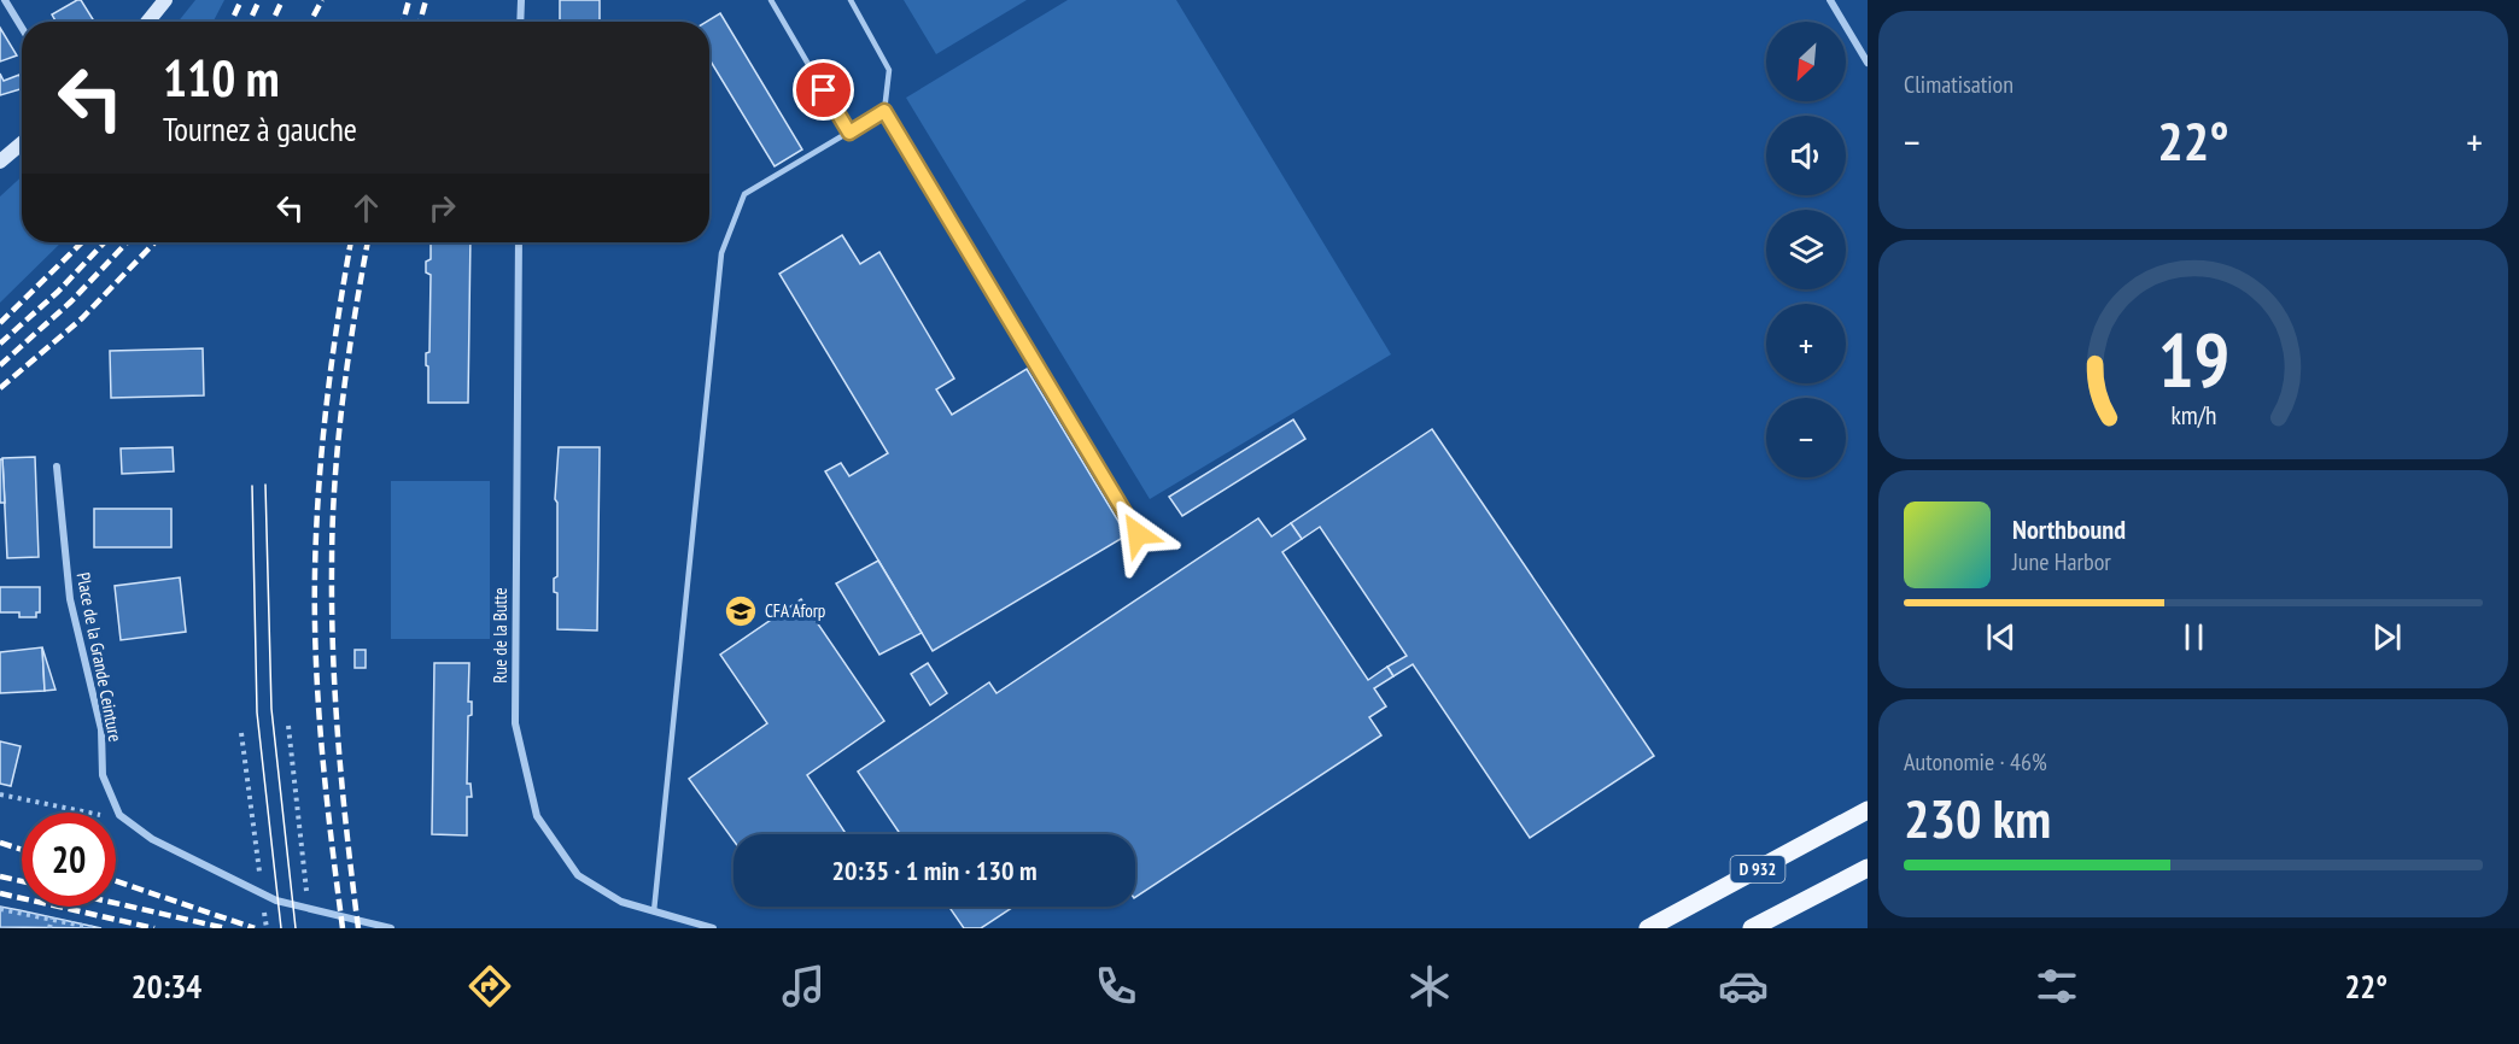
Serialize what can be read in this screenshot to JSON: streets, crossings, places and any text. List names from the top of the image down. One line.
{"streets":{"main road":["D 932"],"street":["Rue de la Butte","Place de la Grande Ceinture"]},"places":{"school or university":["CFA Aforp"]},"north":"bottom left","page":{"tile":["Climatisation",["Autonomie · 46%","230 km"]],"map_buttons":["+","−"],"turn":["110 m","Tournez à gauche"],"heat":["−","22°","+"],"song":["Northbound","June Harbor"],"limit":"20","trip":"20:35 · 1 min · 130 m","tabs":["20:34","22°"],"gauge":["19","km/h"]}}
